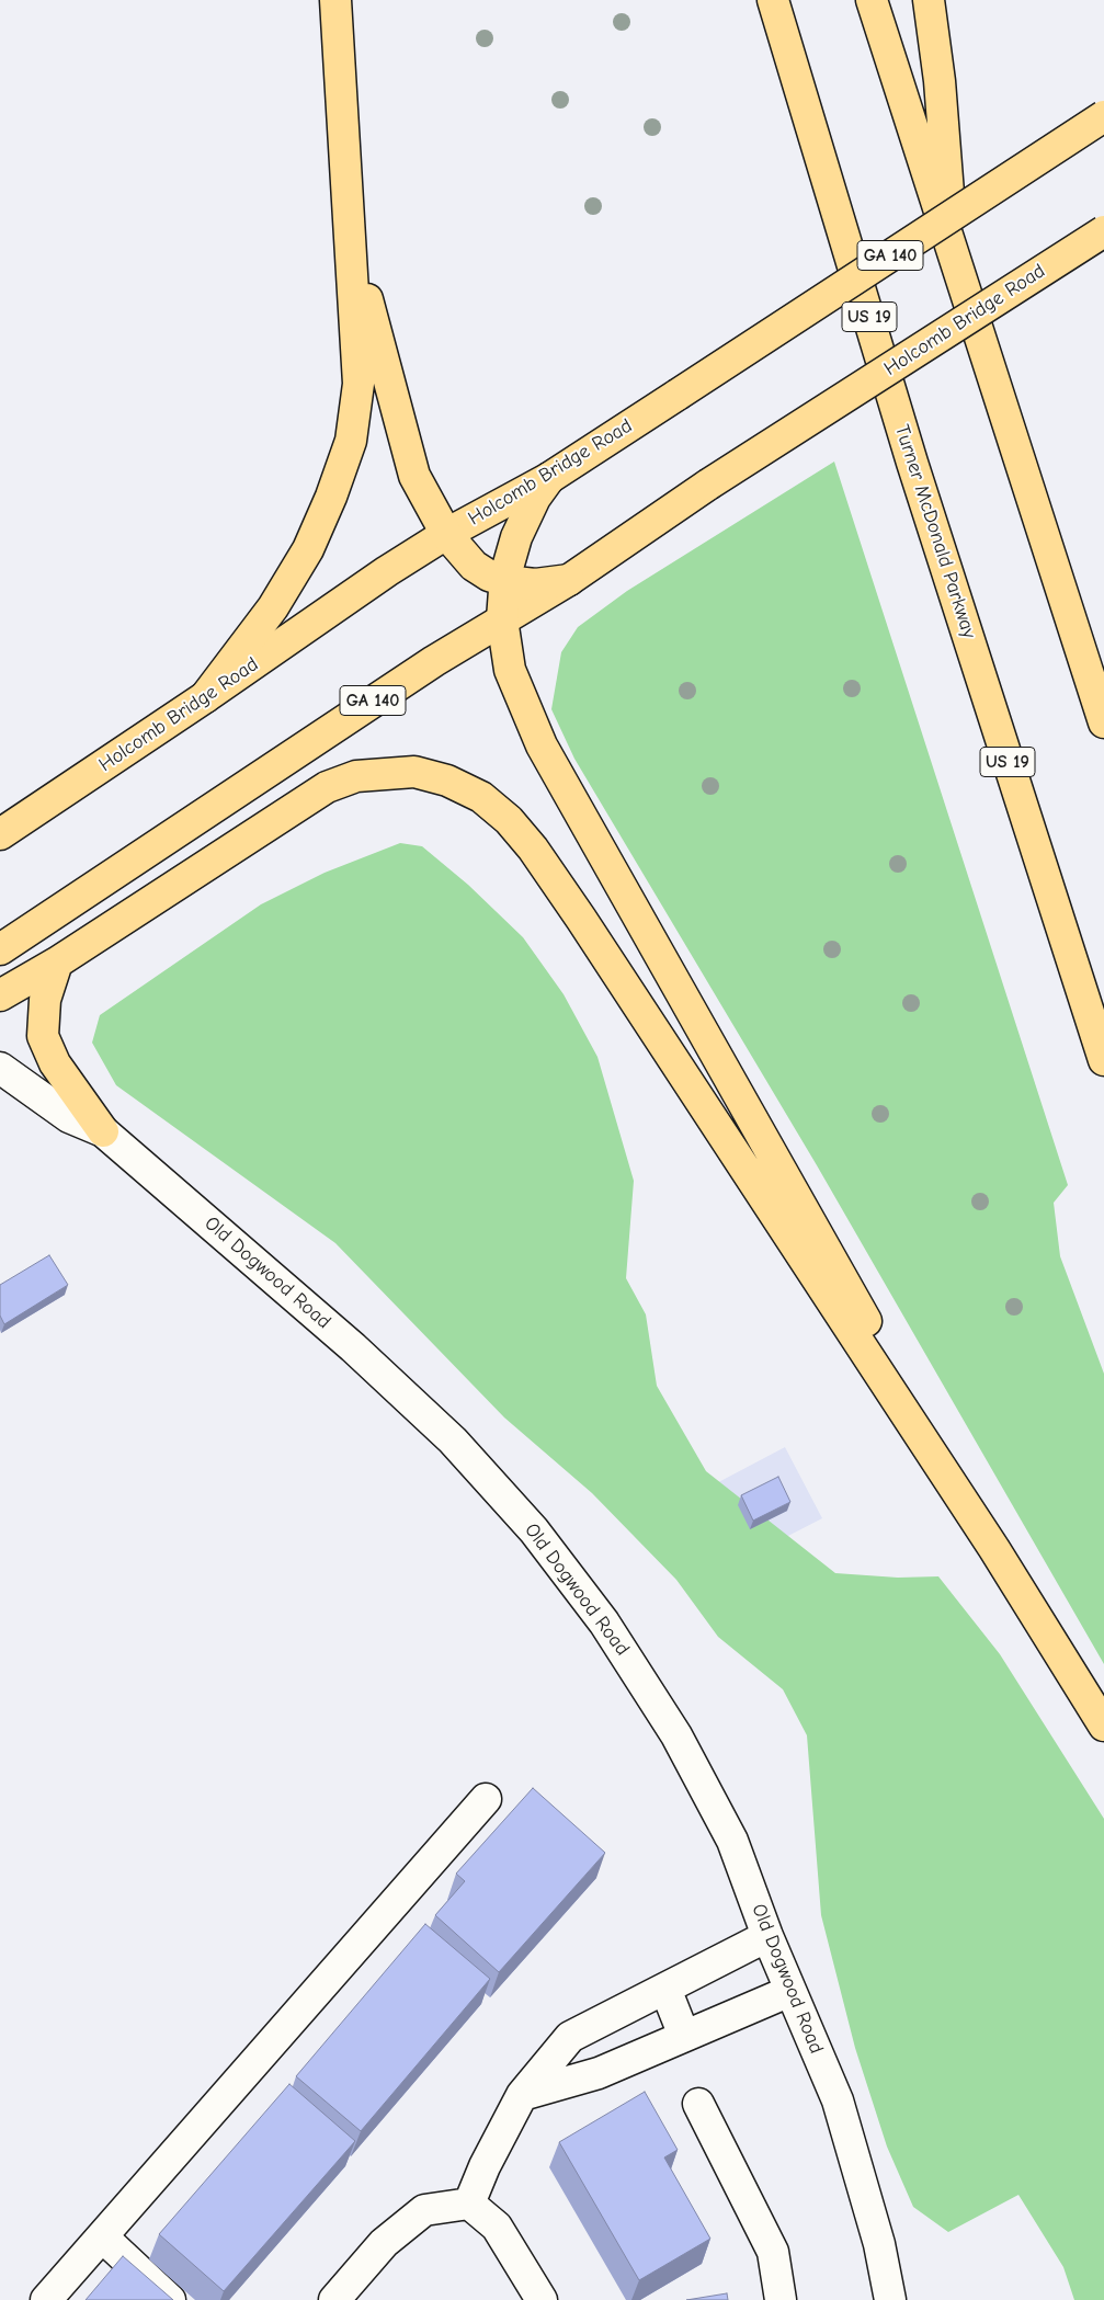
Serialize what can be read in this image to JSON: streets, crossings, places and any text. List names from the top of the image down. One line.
{"streets":{"main road":["GA 140","US 19","Holcomb Bridge Road","Turner McDonald Parkway"],"street":["Old Dogwood Road"]}}
